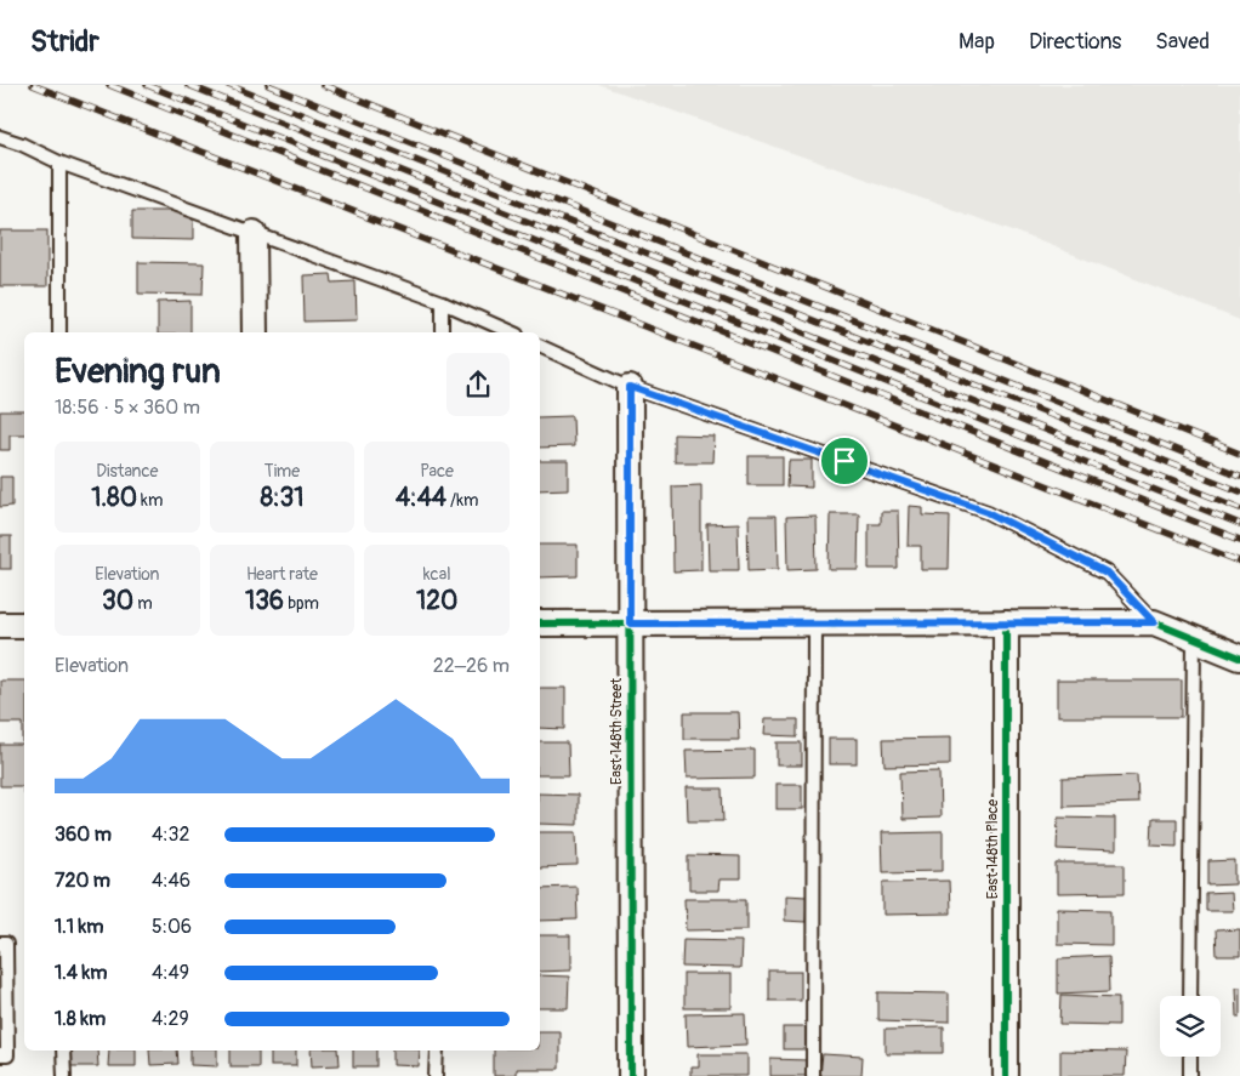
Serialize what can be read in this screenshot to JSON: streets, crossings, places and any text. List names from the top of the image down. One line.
{"streets":{"street":["East 148th Street","East 148th Place"]},"page":{"header":"Stridr","nav":["Map","Directions","Saved"],"heading":["Evening run","18:56 · 5 × 360 m"],"stats":[["Distance","1.80 km"],["Time","8:31"],["Pace","4:44 /km"],["Elevation","30 m"],["Heart rate","136 bpm"],["kcal","120"]],"chart":["Elevation","22–26 m"],"list":[{"name":"360 m","note":"4:32"},{"name":"720 m","note":"4:46"},{"name":"1.1 km","note":"5:06"},{"name":"1.4 km","note":"4:49"},{"name":"1.8 km","note":"4:29"}]}}
